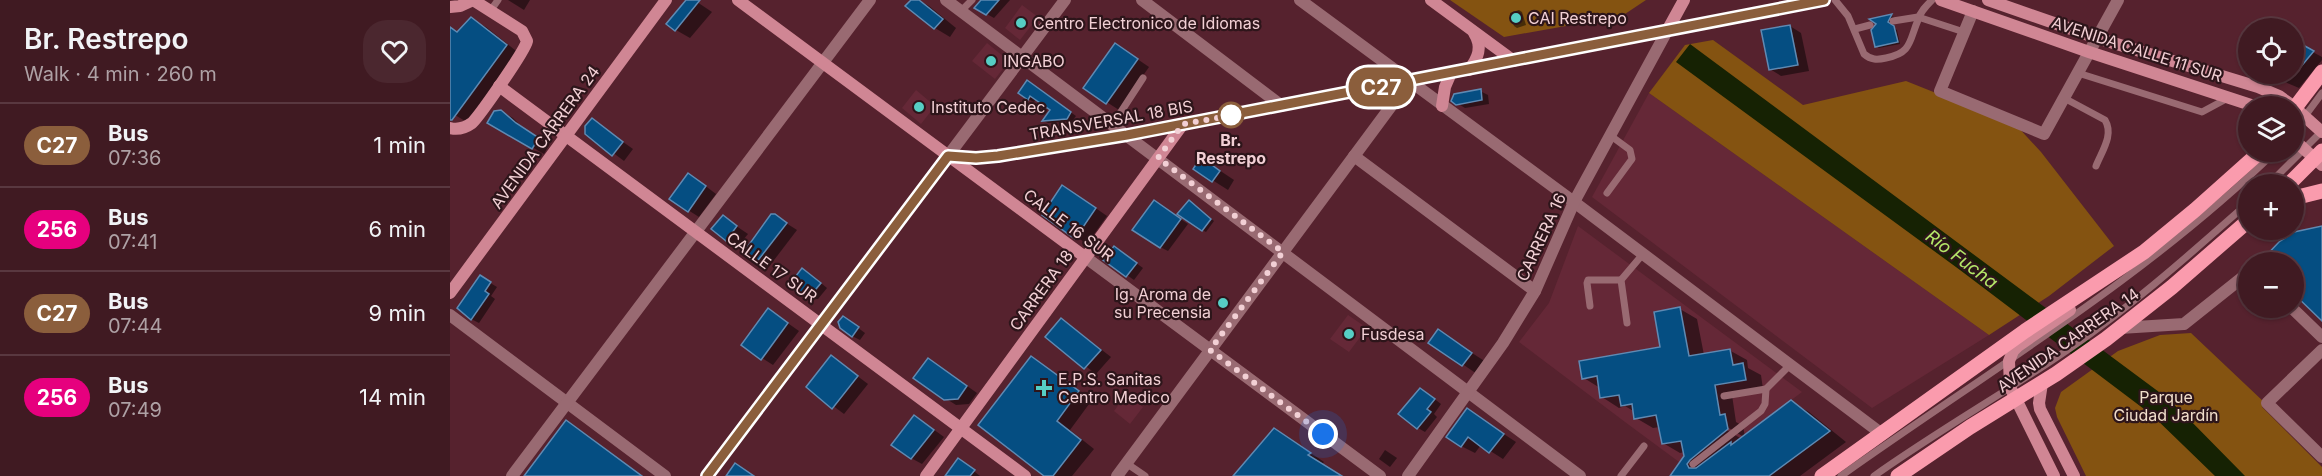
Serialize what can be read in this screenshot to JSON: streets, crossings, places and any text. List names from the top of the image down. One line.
{"streets":{"main road":["AVENIDA CALLE 11 SUR","TRANSVERSAL 18 BIS","AVENIDA CARRERA 24","CALLE 16 SUR","CARRERA 16","CALLE 17 SUR","CARRERA 18","AVENIDA CARRERA 14"]},"crossings":[["TRANSVERSAL 18 BIS","CALLE 16 SUR"],["TRANSVERSAL 18 BIS","CARRERA 16"],["TRANSVERSAL 18 BIS","CARRERA 18"],["AVENIDA CARRERA 24","CALLE 17 SUR"],["CALLE 16 SUR","CARRERA 18"],["CALLE 17 SUR","CARRERA 18"]],"water":["Río Fucha"],"parks":["Parque Ciudad Jardín"],"places":{"other":["CAI Restrepo","Centro Electronico de Idiomas","INGABO","Instituto Cedec","Br. Restrepo","Ig. Aroma de su Precensia","Fusdesa"],"health":["E.P.S. Sanitas Centro Medico"]},"lines":["bus line C27"],"page":{"heading":["Br. Restrepo","Walk · 4 min · 260 m"],"on_map":"C27","map_buttons":["+","−"],"list":[{"mark":"C27","name":"Bus","note":"07:36","value":"1 min"},{"mark":"256","name":"Bus","note":"07:41","value":"6 min"},{"mark":"C27","name":"Bus","note":"07:44","value":"9 min"},{"mark":"256","name":"Bus","note":"07:49","value":"14 min"}]}}
